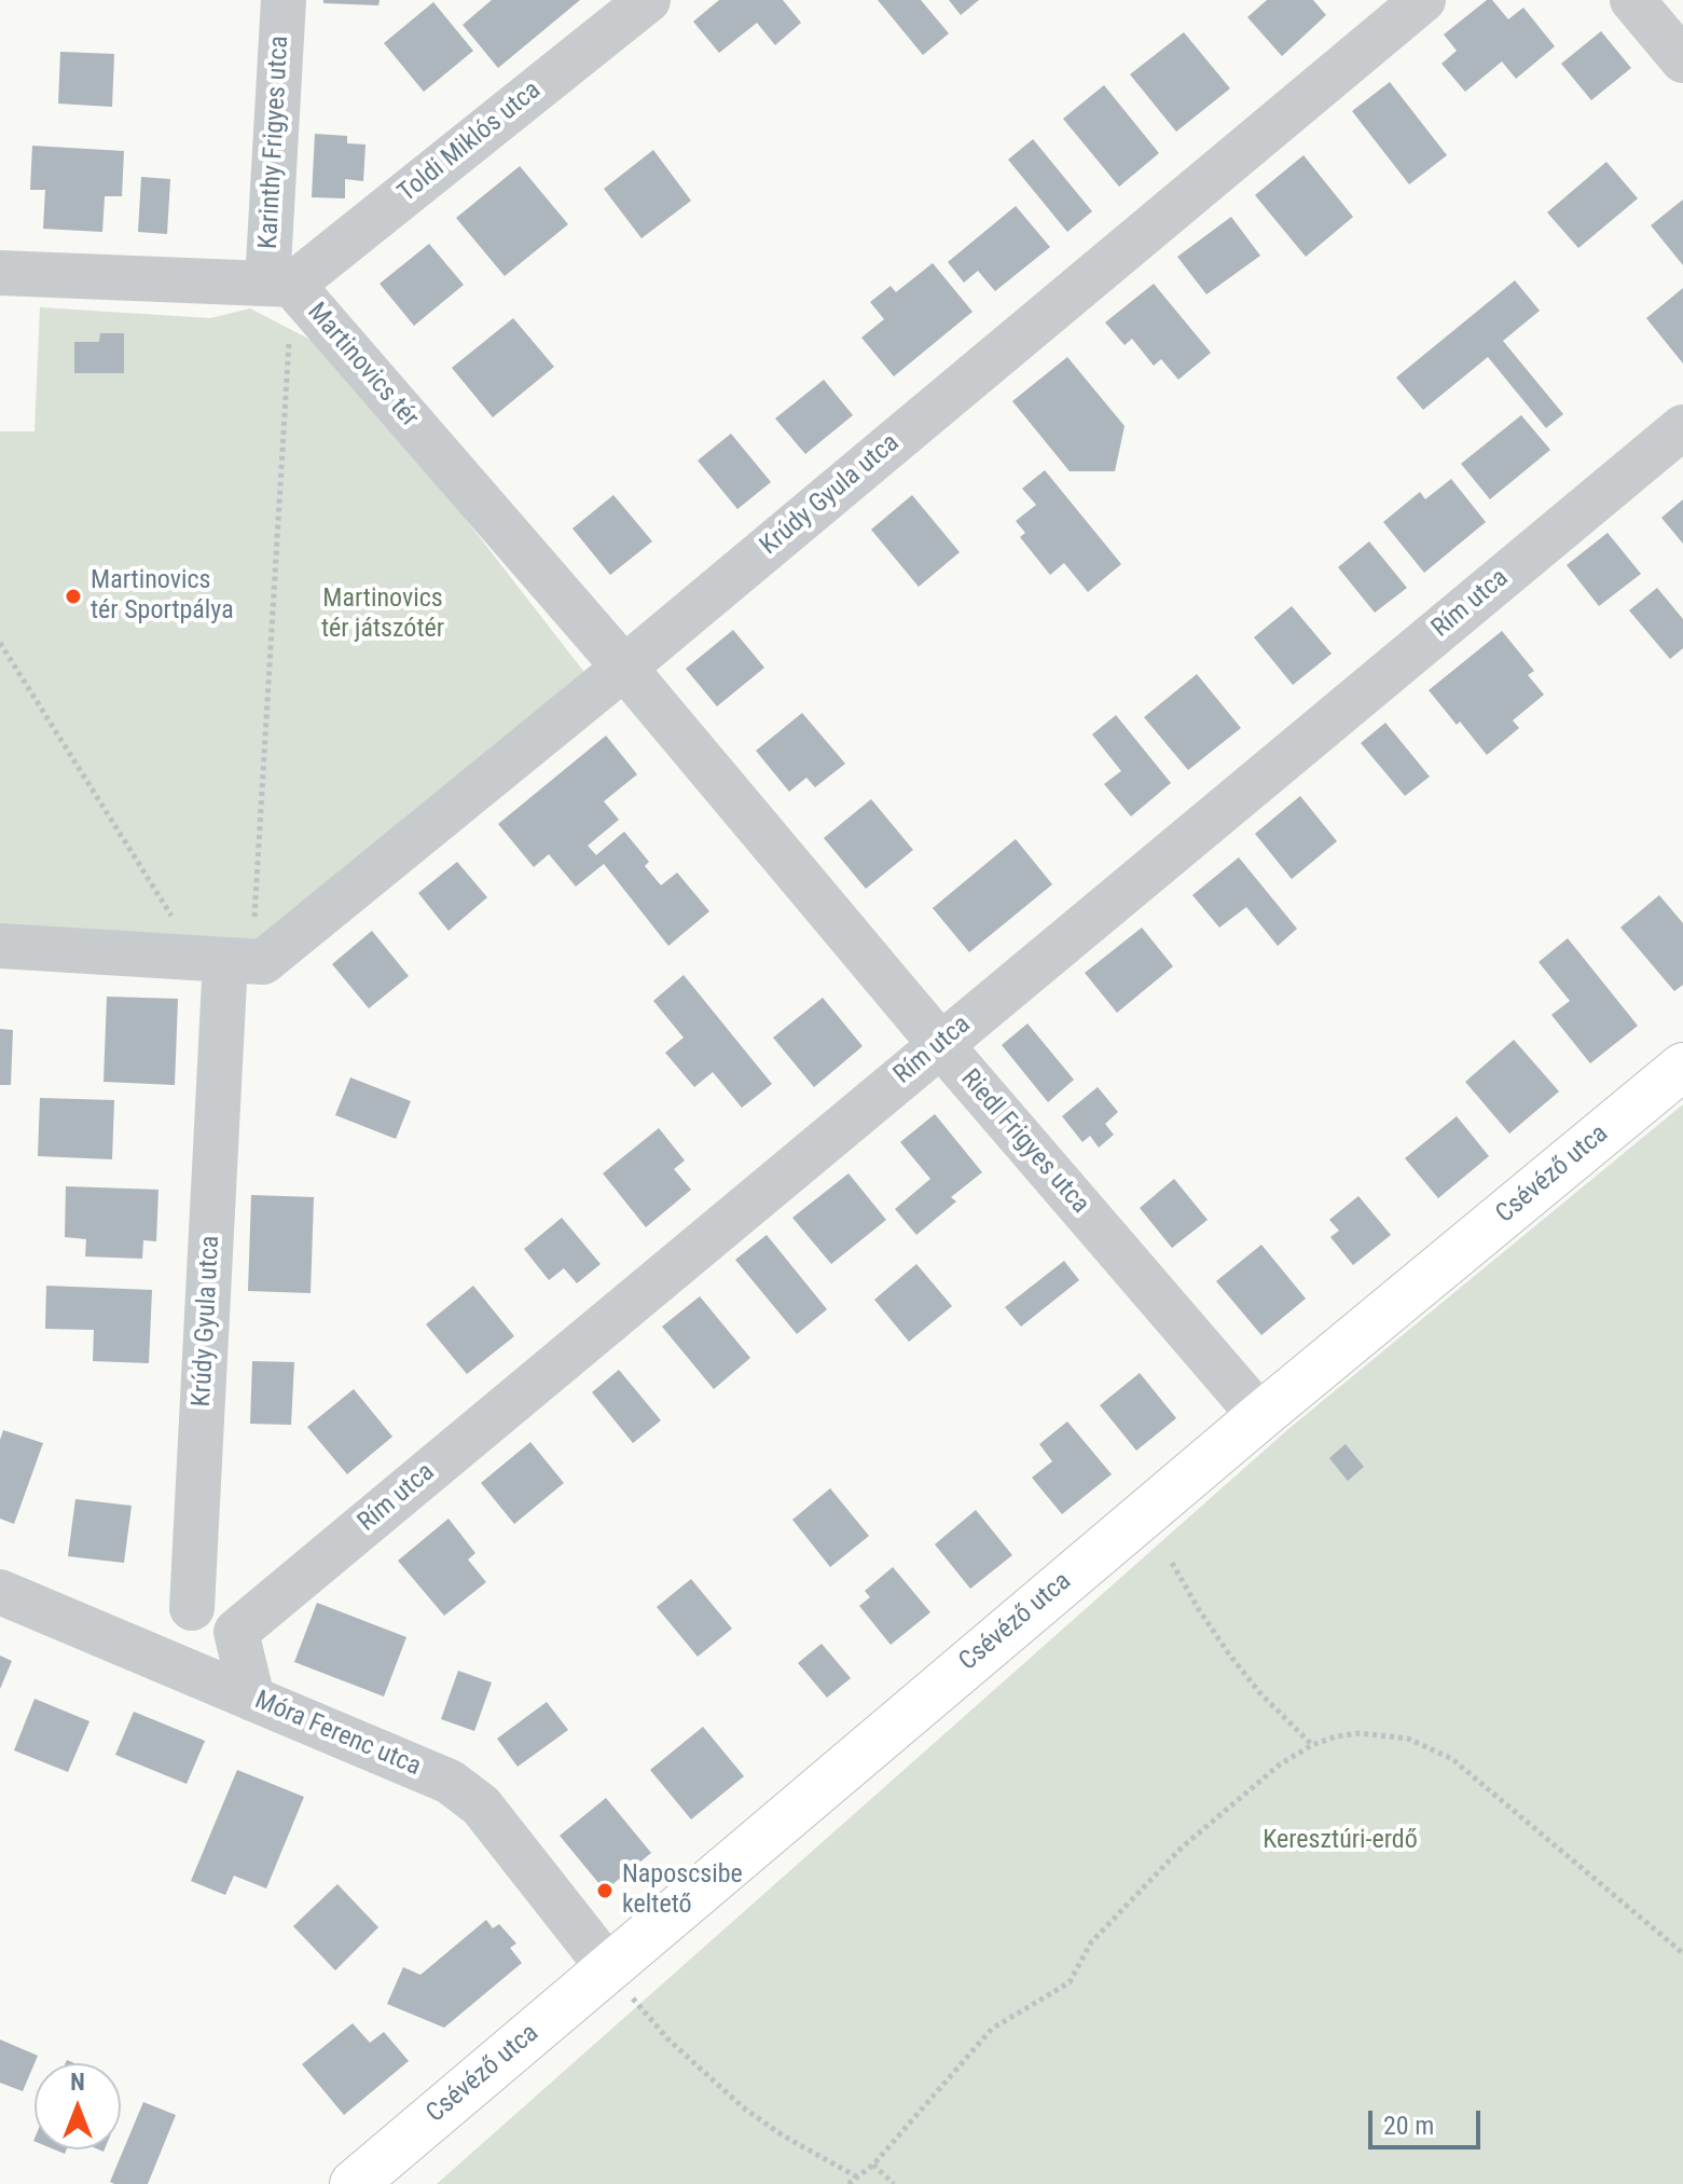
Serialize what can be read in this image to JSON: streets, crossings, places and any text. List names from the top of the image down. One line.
{"streets":{"main road":["Csévéző utca"],"street":["Karinthy Frigyes utca","Toldi Miklós utca","Martinovics tér","Krúdy Gyula utca","Rím utca","Riedl Frigyes utca","Móra Ferenc utca"]},"crossings":[["Karinthy Frigyes utca","Toldi Miklós utca"],["Karinthy Frigyes utca","Martinovics tér"],["Toldi Miklós utca","Martinovics tér"],["Martinovics tér","Krúdy Gyula utca"],["Martinovics tér","Riedl Frigyes utca"],["Krúdy Gyula utca","Riedl Frigyes utca"],["Rím utca","Riedl Frigyes utca"],["Riedl Frigyes utca","Csévéző utca"],["Csévéző utca","Móra Ferenc utca"]],"parks":["Martinovics tér játszótér","Keresztúri-erdő"],"places":["Martinovics tér Sportpálya","Naposcsibe keltető"],"scale_bar":"20 m","north":"top"}
